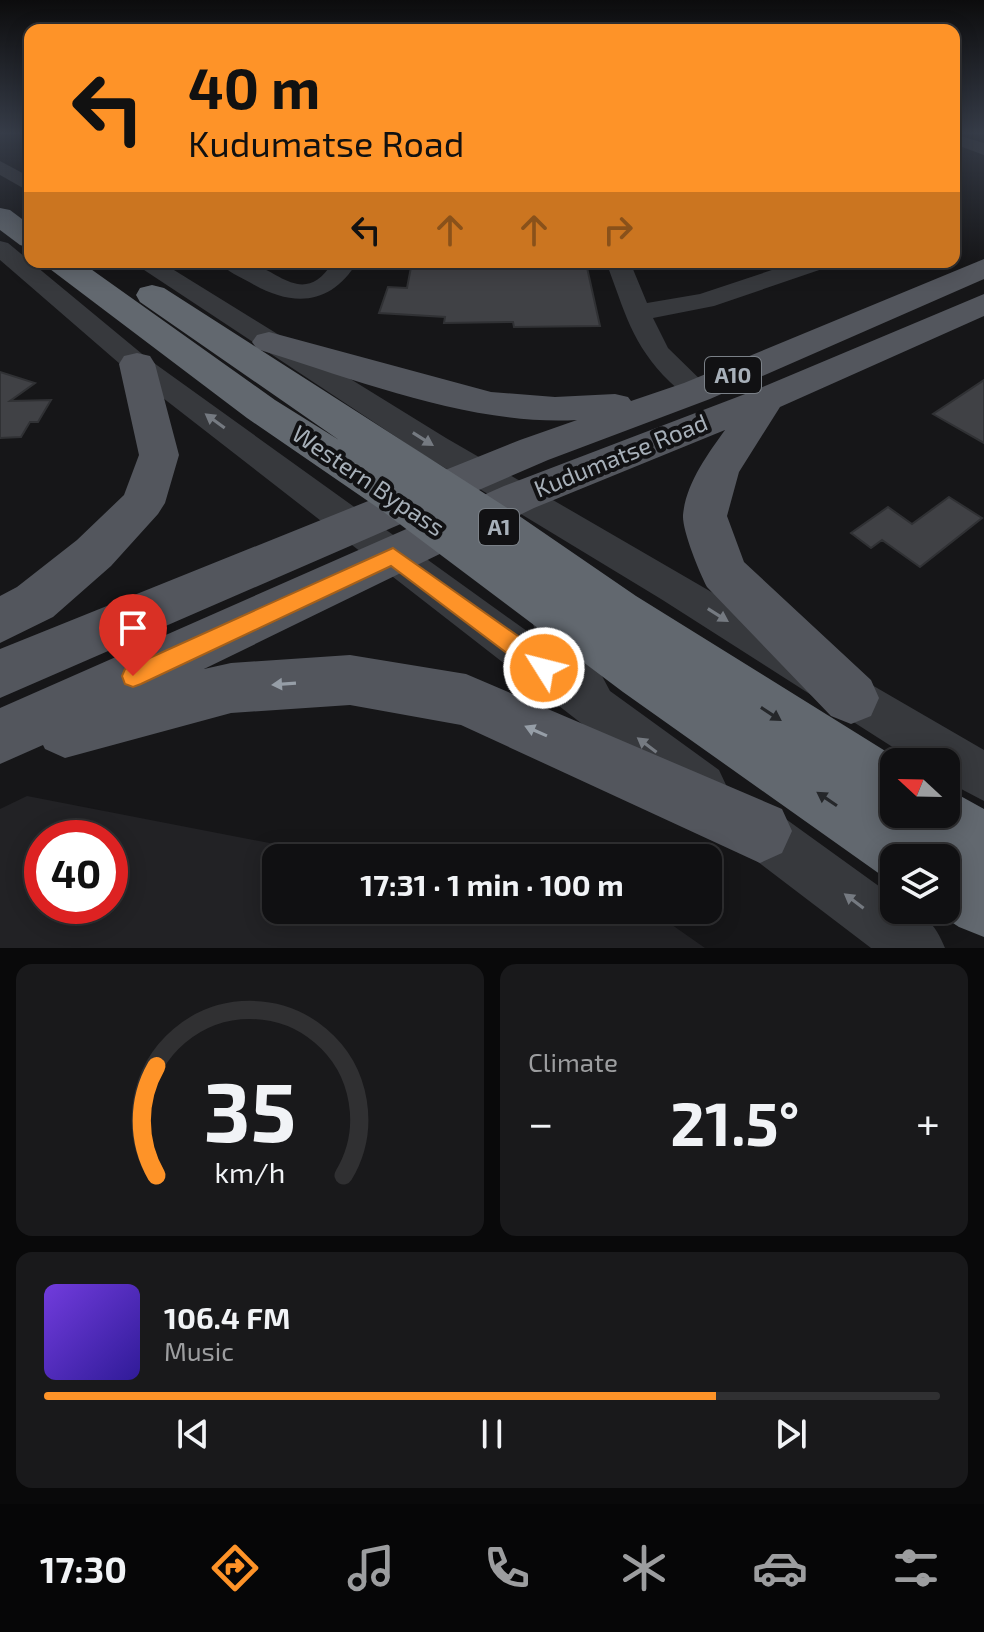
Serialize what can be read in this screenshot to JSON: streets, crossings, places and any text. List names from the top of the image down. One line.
{"streets":{"highway":["Western Bypass","A1"],"main road":["A10","Kudumatse Road"]},"north":"left","page":{"turn":["40 m","Kudumatse Road"],"limit":"40","trip":"17:31 · 1 min · 100 m","tile":"Climate","heat":["−","21.5°","+"],"song":["106.4 FM","Music"],"tabs":"17:30","gauge":["35","km/h"]}}
